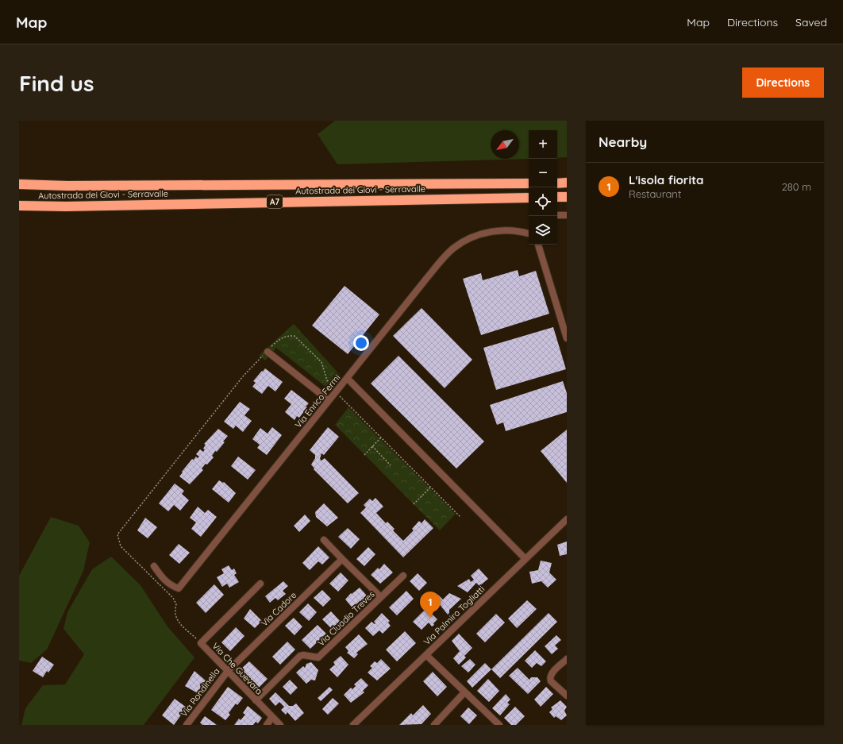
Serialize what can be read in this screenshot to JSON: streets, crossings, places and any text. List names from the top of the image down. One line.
{"streets":{"highway":["Autostrada dei Giovi - Serravalle","A7"],"street":["Via Enrico Fermi","Via Cadore","Via Palmiro Togliatti","Via Cluadio Treves","Via Che Guevara","Via Rondinella"]},"crossings":[["Via Enrico Fermi","Via Palmiro Togliatti"],["Via Cadore","Via Che Guevara"],["Via Cadore","Via Rondinella"],["Via Cluadio Treves","Via Che Guevara"],["Via Che Guevara","Via Rondinella"]],"north":"bottom left","page":{"header":"Map","nav":["Map","Directions","Saved"],"buttons":"Directions","title":"Find us","heading":"Nearby","map_buttons":["+","−"],"list":[{"mark":"1","name":"L'isola fiorita","note":"Restaurant","value":"280 m"}],"pins":"1"}}
